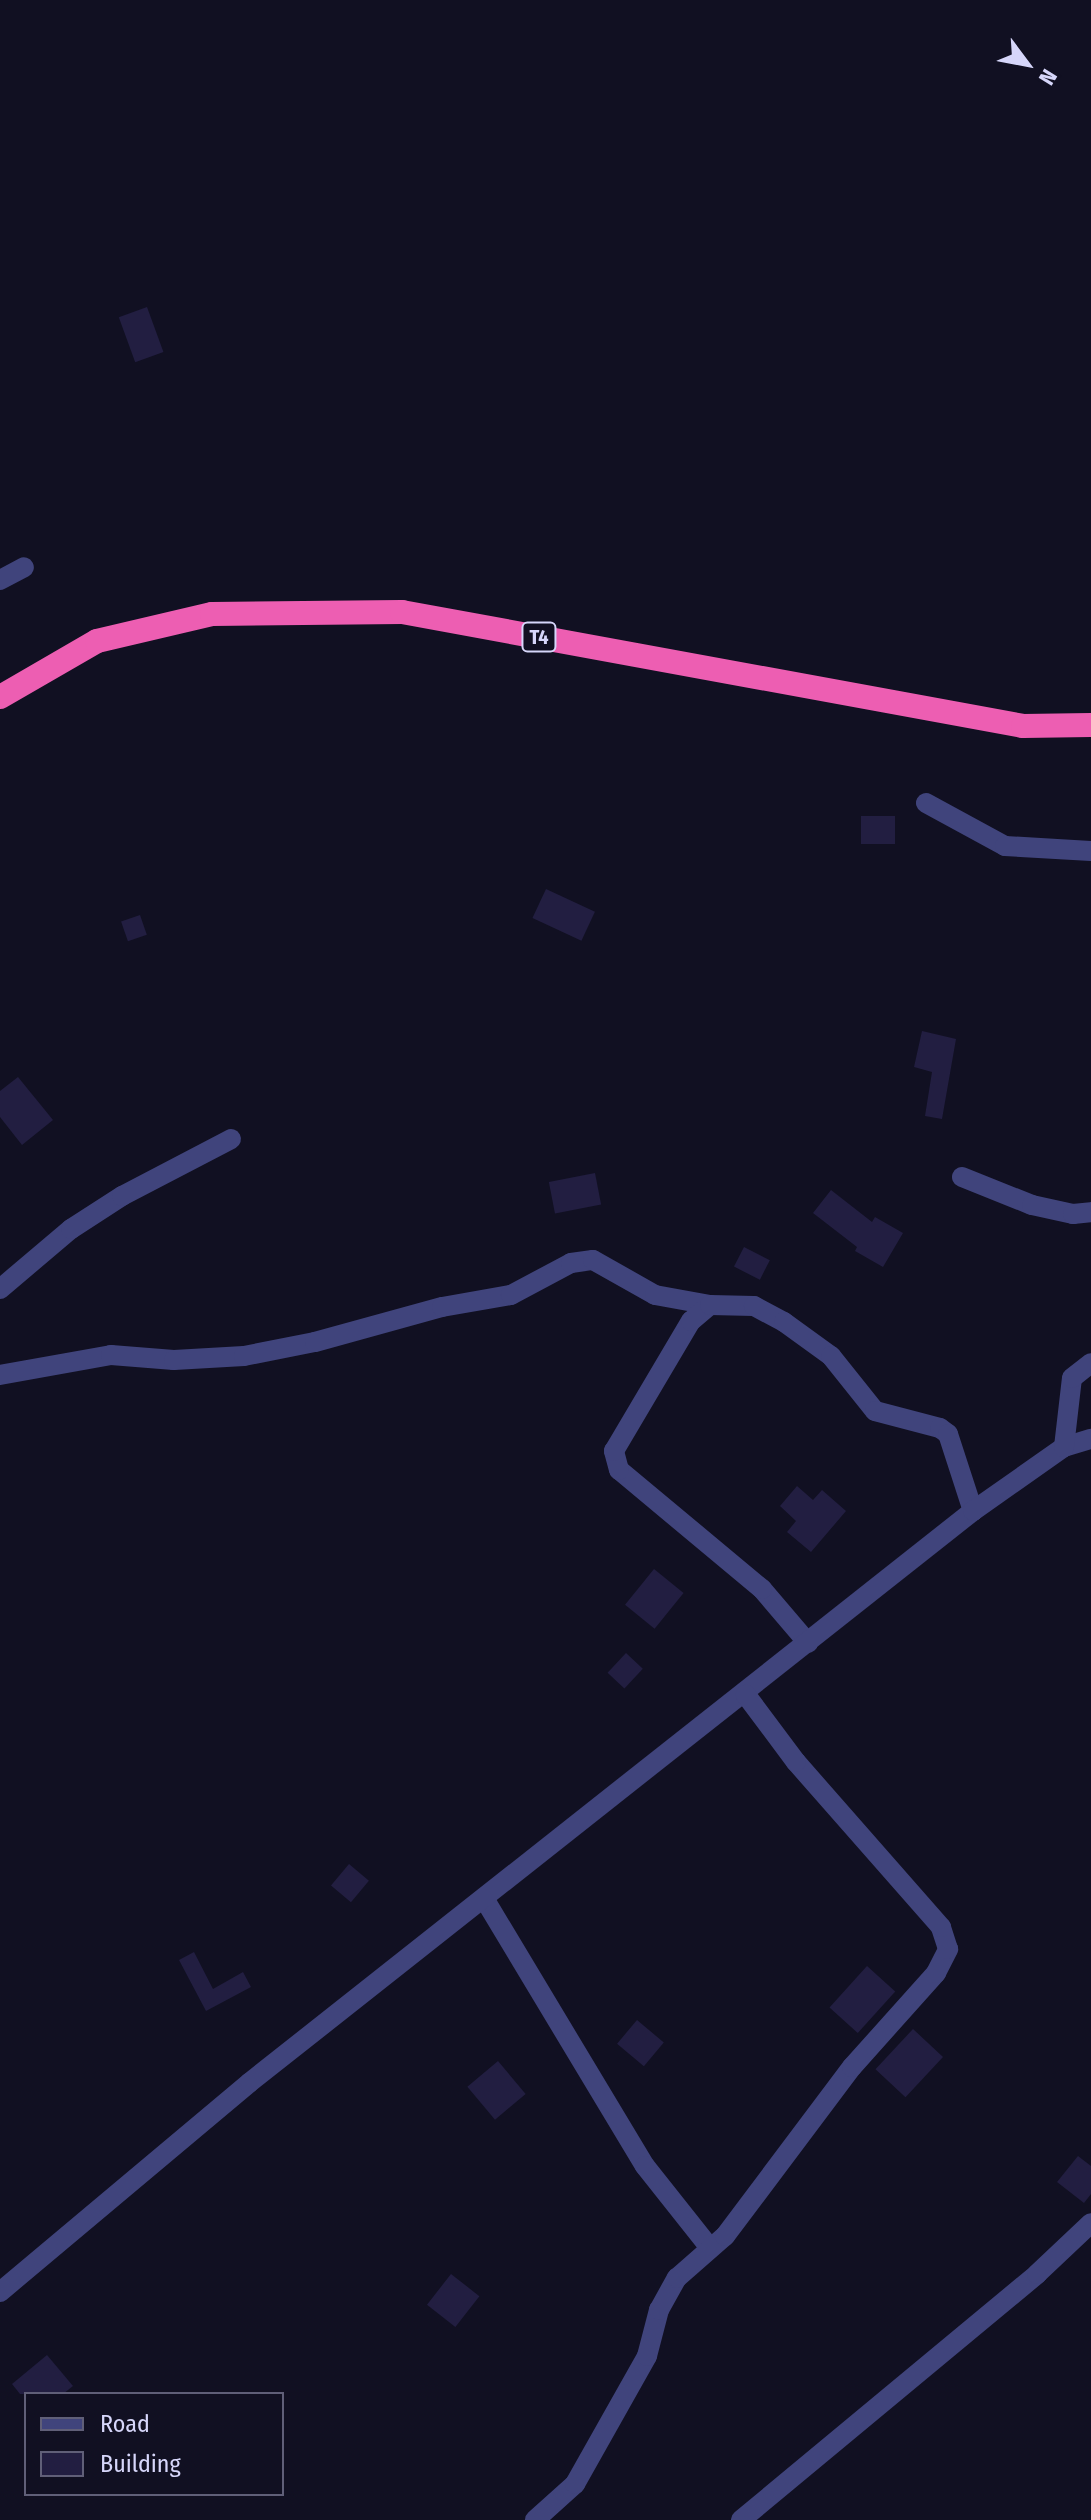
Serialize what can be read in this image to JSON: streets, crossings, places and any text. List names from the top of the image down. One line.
{"streets":{"highway":["T4"]},"legend":["Road","Building"],"north":"bottom right"}
